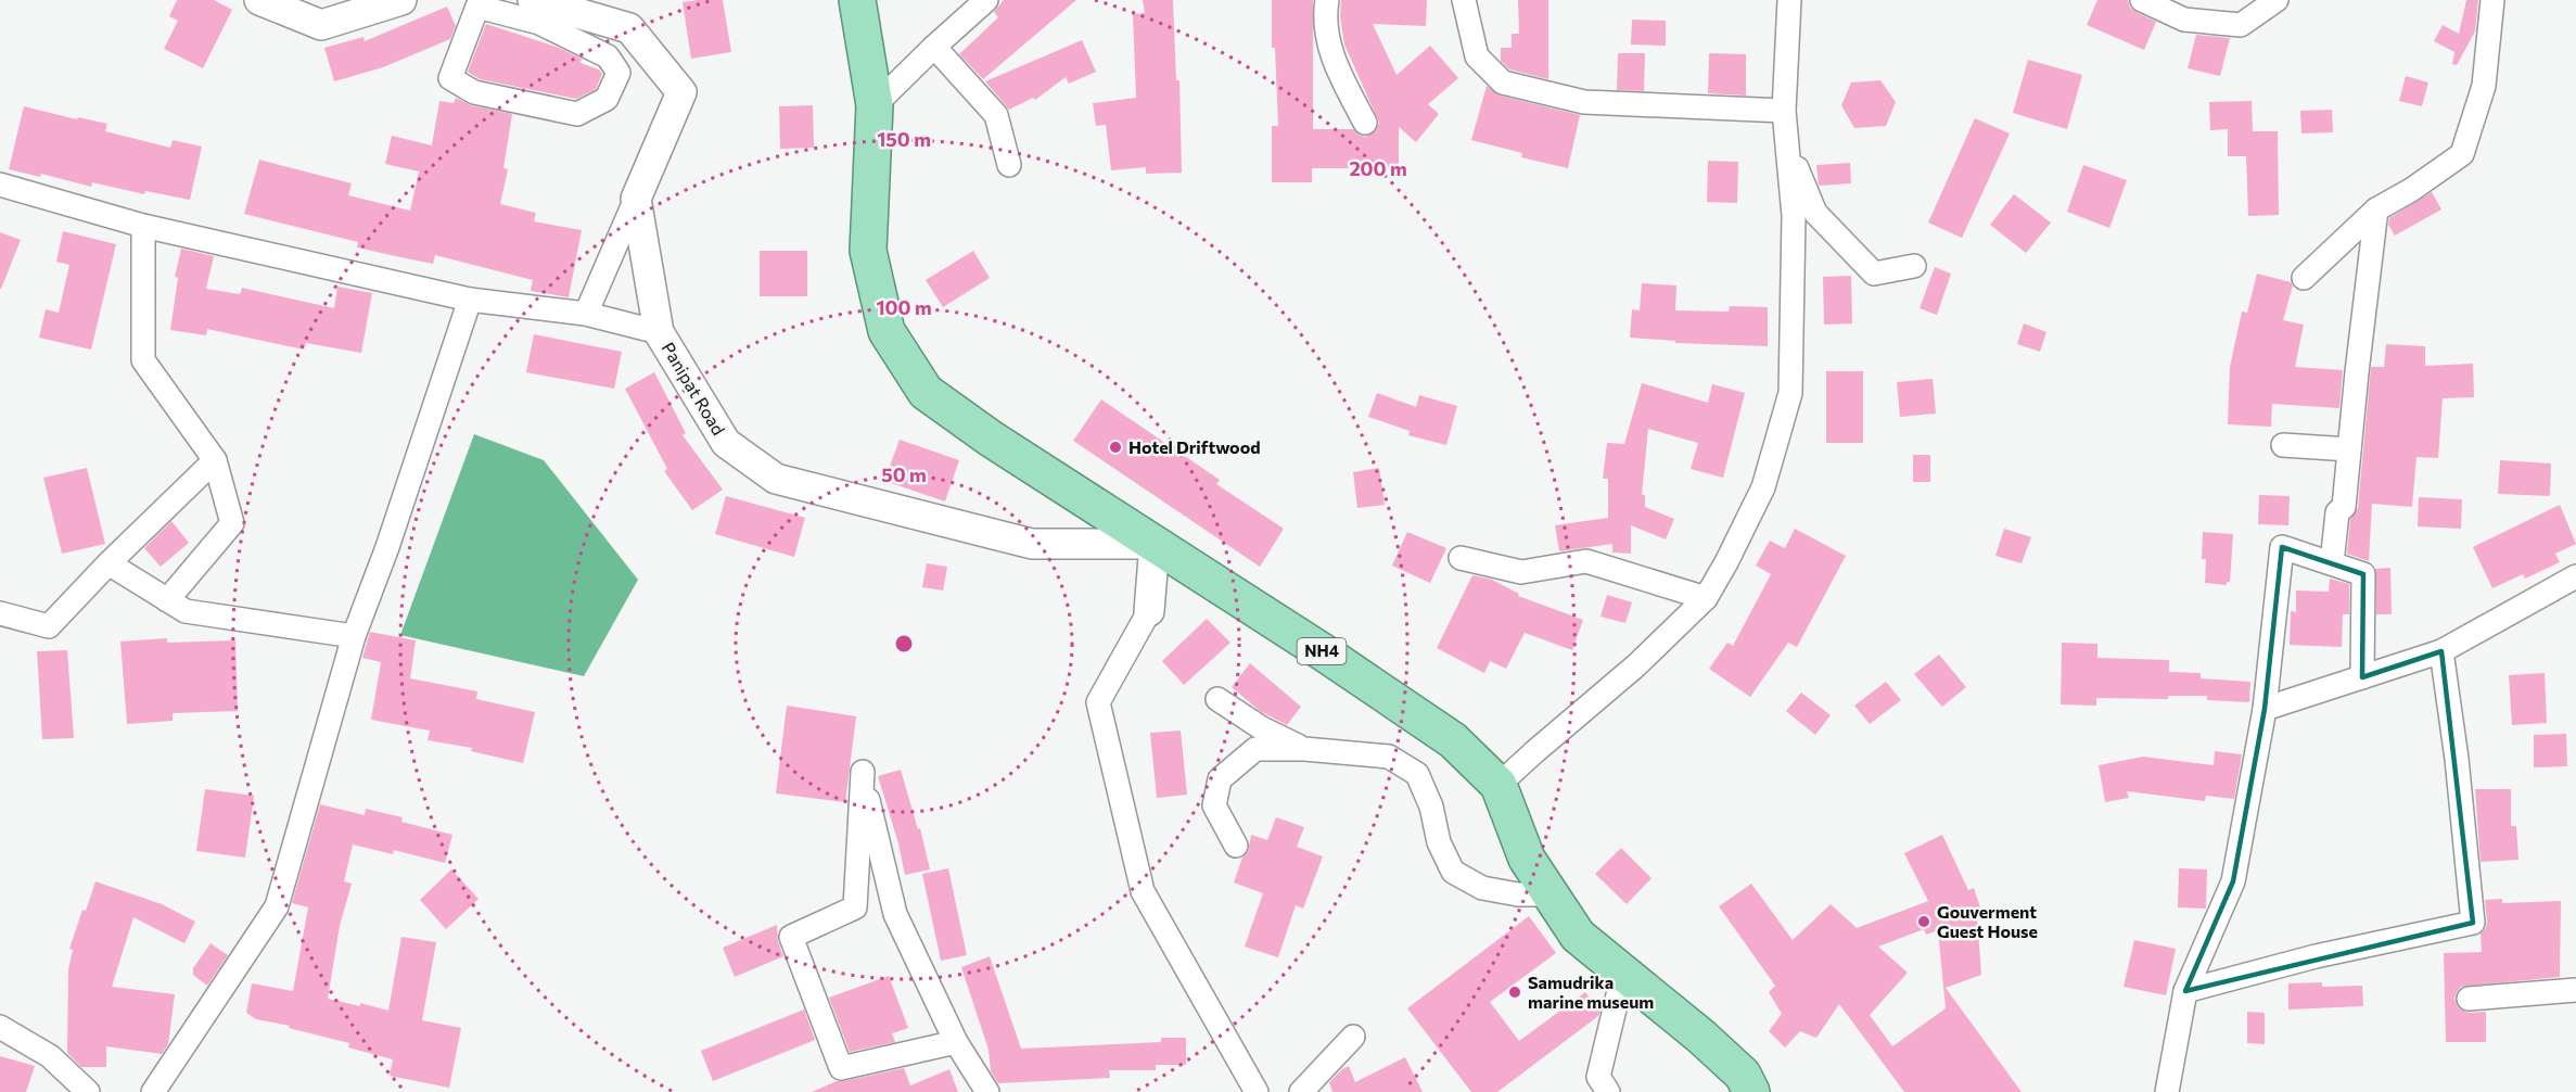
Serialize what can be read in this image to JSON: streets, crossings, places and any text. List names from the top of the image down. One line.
{"streets":{"highway":["NH4"],"street":["Panipat Road"]},"crossings":[["Panipat Road","NH4"]],"places":["Hotel Driftwood","Gouverment Guest House","Samudrika marine museum"],"rings":["150 m","200 m","100 m","50 m"]}
